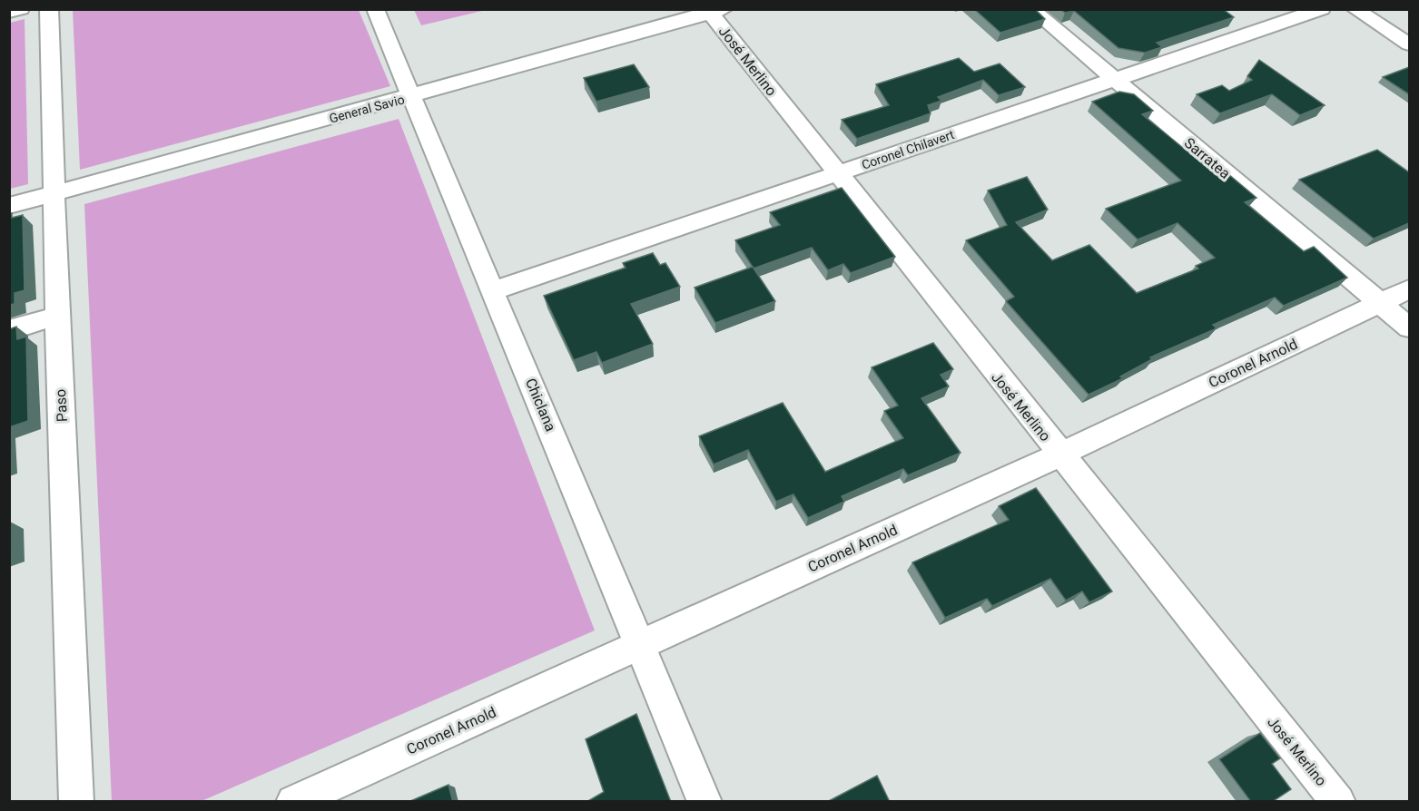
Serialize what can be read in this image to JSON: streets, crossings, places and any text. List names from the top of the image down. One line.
{"streets":{"street":["José Merlino","General Savio","Coronel Chilavert","Sarratea","Coronel Arnold","Chiclana","Paso"]},"crossings":[["José Merlino","General Savio"],["José Merlino","Coronel Chilavert"],["José Merlino","Coronel Arnold"],["General Savio","Chiclana"],["General Savio","Paso"],["Coronel Chilavert","Sarratea"],["Coronel Chilavert","Chiclana"],["Sarratea","Coronel Arnold"],["Coronel Arnold","Chiclana"]]}
